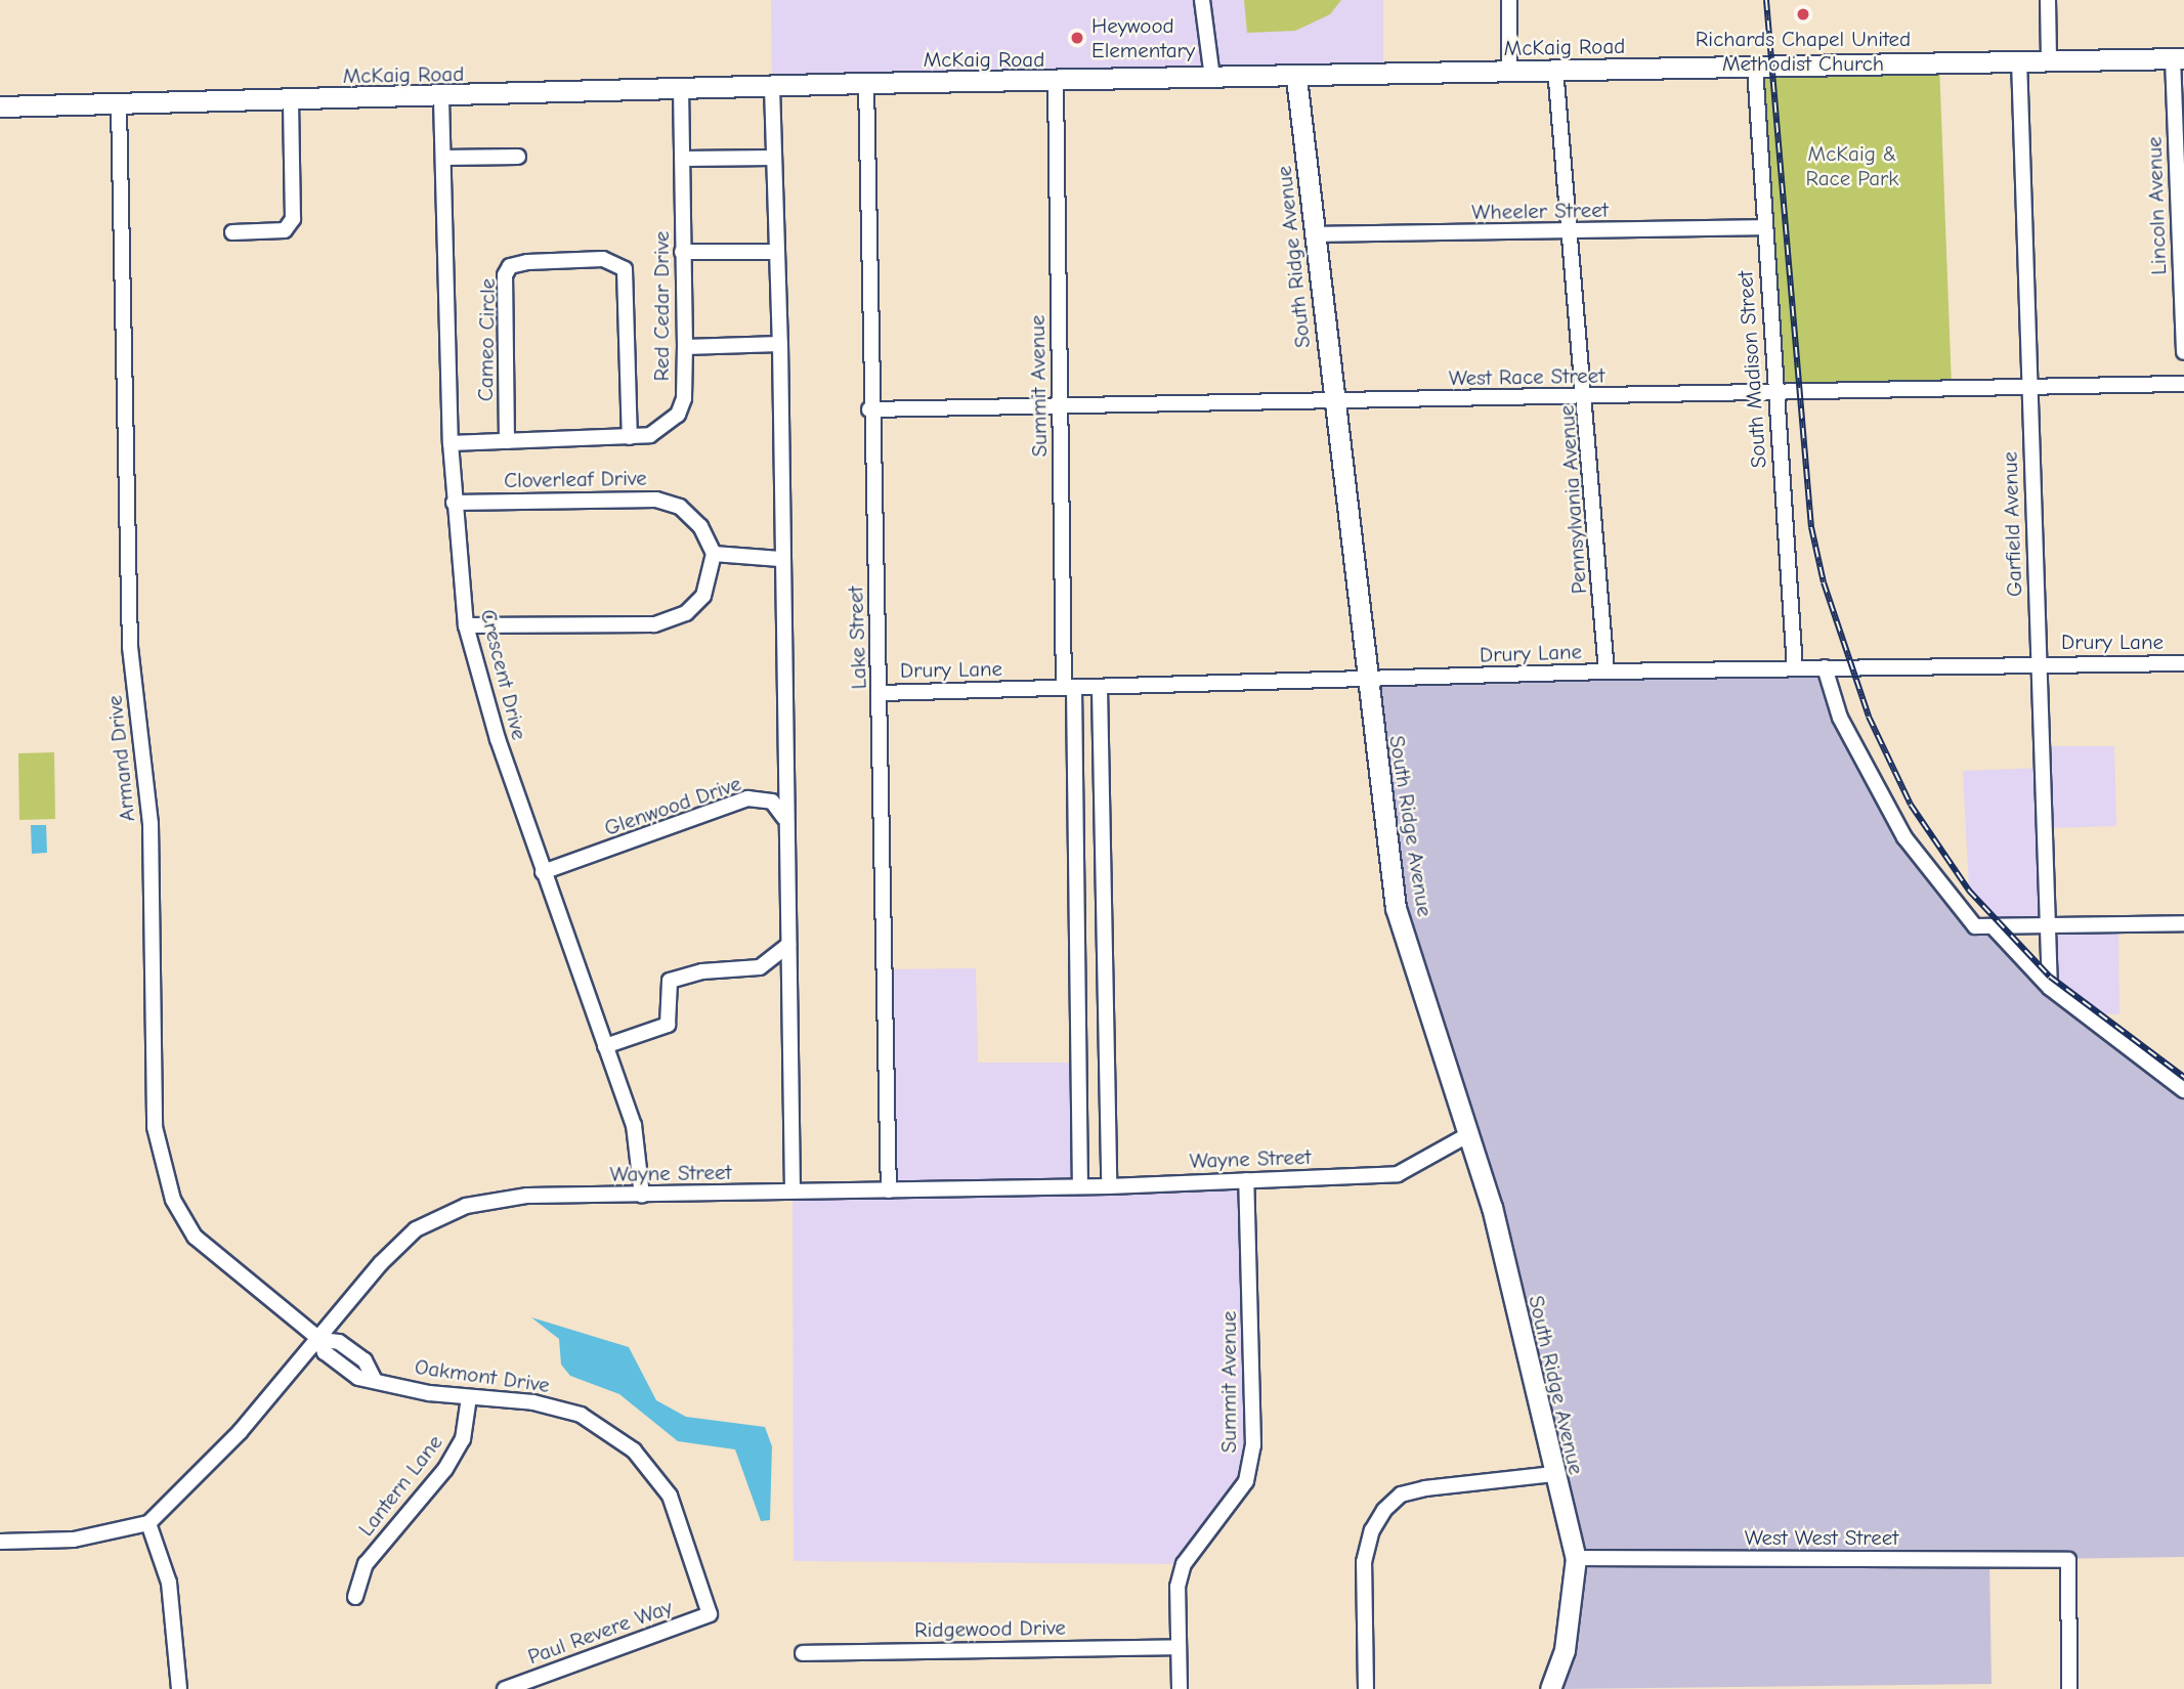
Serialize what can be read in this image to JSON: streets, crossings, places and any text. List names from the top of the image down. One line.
{"streets":{"street":["McKaig Road","Lincoln Avenue","Wheeler Street","South Ridge Avenue","Red Cedar Drive","Cameo Circle","South Madison Street","West Race Street","Summit Avenue","Cloverleaf Drive","Pennsylvania Avenue","Garfield Avenue","Lake Street","Drury Lane","Crescent Drive","Armand Drive","Glenwood Drive","Wayne Street","Oakmont Drive","Lantern Lane","West West Street","Ridgewood Drive","Paul Revere Way"]},"crossings":[["McKaig Road","Lincoln Avenue"],["McKaig Road","South Ridge Avenue"],["McKaig Road","Red Cedar Drive"],["McKaig Road","South Madison Street"],["McKaig Road","Summit Avenue"],["McKaig Road","Pennsylvania Avenue"],["McKaig Road","Garfield Avenue"],["McKaig Road","Lake Street"],["McKaig Road","Crescent Drive"],["McKaig Road","Armand Drive"],["Wheeler Street","South Ridge Avenue"],["Wheeler Street","South Madison Street"],["Wheeler Street","Pennsylvania Avenue"],["South Ridge Avenue","West Race Street"],["South Ridge Avenue","Drury Lane"],["South Ridge Avenue","Wayne Street"],["South Ridge Avenue","West West Street"],["Red Cedar Drive","Cameo Circle"],["Red Cedar Drive","Crescent Drive"],["South Madison Street","West Race Street"],["South Madison Street","Drury Lane"],["West Race Street","Summit Avenue"],["West Race Street","Pennsylvania Avenue"],["West Race Street","Garfield Avenue"],["West Race Street","Lake Street"],["Summit Avenue","Drury Lane"],["Summit Avenue","Wayne Street"],["Summit Avenue","Ridgewood Drive"],["Cloverleaf Drive","Crescent Drive"],["Pennsylvania Avenue","Drury Lane"],["Garfield Avenue","Drury Lane"],["Lake Street","Drury Lane"],["Lake Street","Wayne Street"],["Crescent Drive","Glenwood Drive"],["Crescent Drive","Wayne Street"],["Armand Drive","Wayne Street"],["Armand Drive","Oakmont Drive"],["Wayne Street","Oakmont Drive"],["Oakmont Drive","Lantern Lane"],["Oakmont Drive","Paul Revere Way"]],"parks":["McKaig & Race Park"],"places":["Richards Chapel United Methodist Church","Heywood Elementary"]}
